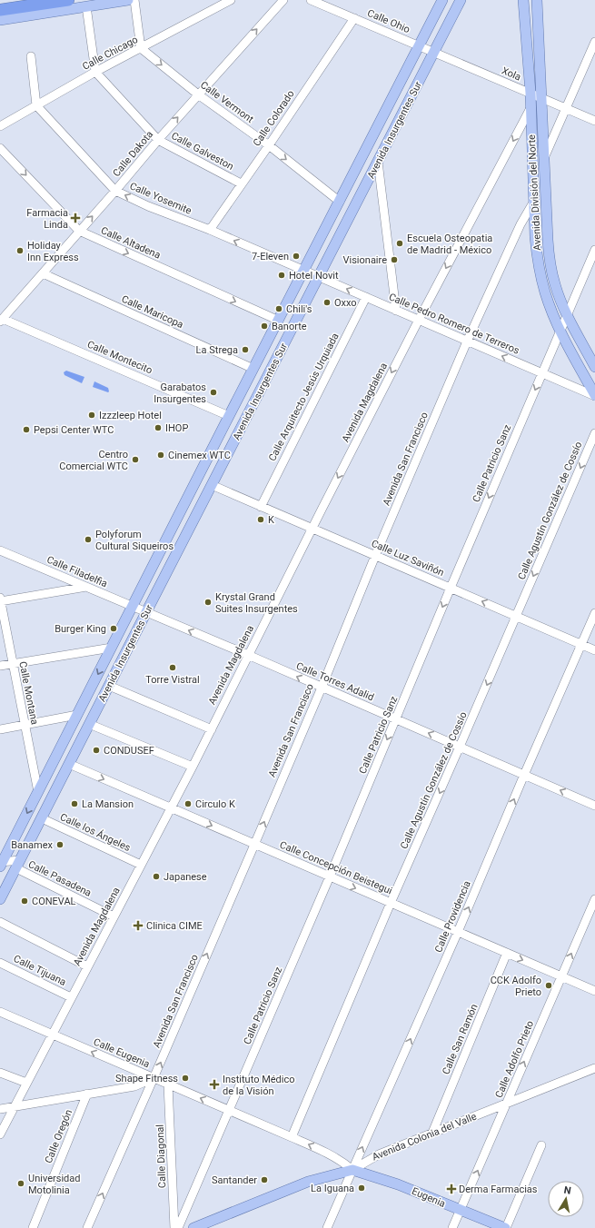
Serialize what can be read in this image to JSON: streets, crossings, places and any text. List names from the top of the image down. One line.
{"streets":{"main road":["Avenida Insurgentes Sur","Avenida División del Norte","Avenida Colonia del Valle","Eugenia"],"street":["Calle Ohio","Calle Chicago","Xola","Calle Vermont","Calle Colorado","Calle Galveston","Calle Dakota","Calle Yosemite","Calle Altadena","Calle Maricopa","Calle Pedro Romero de Terreros","Calle Montecito","Calle Arquitecto Jesús Urquiada","Avenida Magdalena","Avenida San Francisco","Calle Patricio Sanz","Calle Agustín González de Cossío","Calle Luz Saviñón","Calle Filadelfia","Calle Torres Adalid","Calle Montana","Calle los Ángeles","Calle Concepción Beistegui","Calle Pasadena","Calle Providencia","Calle Tijuana","Calle San Ramón","Calle Eugenia","Calle Adolfo Prieto","Calle Oregón","Calle Diagonal"]},"crossings":[["Calle Ohio","Xola"],["Calle Ohio","Calle Colorado"],["Calle Ohio","Avenida Insurgentes Sur"],["Calle Chicago","Calle Vermont"],["Calle Chicago","Calle Galveston"],["Calle Chicago","Calle Yosemite"],["Xola","Avenida Insurgentes Sur"],["Xola","Avenida División del Norte"],["Calle Vermont","Calle Colorado"],["Calle Vermont","Avenida Insurgentes Sur"],["Calle Vermont","Calle Dakota"],["Calle Colorado","Calle Galveston"],["Calle Colorado","Calle Yosemite"],["Avenida Insurgentes Sur","Calle Yosemite"],["Avenida Insurgentes Sur","Calle Altadena"],["Avenida Insurgentes Sur","Calle Maricopa"],["Avenida Insurgentes Sur","Calle Pedro Romero de Terreros"],["Avenida Insurgentes Sur","Calle Montecito"],["Avenida Insurgentes Sur","Calle Luz Saviñón"],["Avenida Insurgentes Sur","Calle Filadelfia"],["Avenida Insurgentes Sur","Calle Torres Adalid"],["Avenida Insurgentes Sur","Calle Montana"],["Avenida Insurgentes Sur","Calle los Ángeles"],["Avenida Insurgentes Sur","Calle Concepción Beistegui"],["Avenida Insurgentes Sur","Calle Pasadena"],["Calle Galveston","Calle Dakota"],["Calle Dakota","Calle Yosemite"],["Calle Dakota","Calle Altadena"],["Calle Dakota","Calle Maricopa"],["Calle Dakota","Calle Montecito"],["Avenida División del Norte","Calle Pedro Romero de Terreros"],["Avenida División del Norte","Avenida Magdalena"],["Avenida División del Norte","Avenida San Francisco"],["Avenida División del Norte","Calle Patricio Sanz"],["Calle Yosemite","Calle Pedro Romero de Terreros"],["Calle Pedro Romero de Terreros","Calle Arquitecto Jesús Urquiada"],["Calle Pedro Romero de Terreros","Avenida Magdalena"],["Calle Pedro Romero de Terreros","Avenida San Francisco"],["Calle Pedro Romero de Terreros","Calle Patricio Sanz"],["Calle Arquitecto Jesús Urquiada","Calle Luz Saviñón"],["Avenida Magdalena","Calle Luz Saviñón"],["Avenida Magdalena","Calle Torres Adalid"],["Avenida Magdalena","Calle los Ángeles"],["Avenida Magdalena","Calle Concepción Beistegui"],["Avenida Magdalena","Calle Pasadena"],["Avenida Magdalena","Calle Tijuana"],["Avenida Magdalena","Calle Eugenia"],["Avenida San Francisco","Calle Luz Saviñón"],["Avenida San Francisco","Calle Torres Adalid"],["Avenida San Francisco","Calle Concepción Beistegui"],["Avenida San Francisco","Calle Eugenia"],["Calle Patricio Sanz","Calle Luz Saviñón"],["Calle Patricio Sanz","Calle Torres Adalid"],["Calle Patricio Sanz","Calle Concepción Beistegui"],["Calle Patricio Sanz","Calle Eugenia"],["Calle Agustín González de Cossío","Calle Luz Saviñón"],["Calle Agustín González de Cossío","Calle Torres Adalid"],["Calle Agustín González de Cossío","Calle Concepción Beistegui"],["Calle Agustín González de Cossío","Calle Eugenia"],["Calle Luz Saviñón","Calle Providencia"],["Calle Filadelfia","Calle Torres Adalid"],["Calle Torres Adalid","Calle Providencia"],["Calle Concepción Beistegui","Calle Providencia"],["Calle Concepción Beistegui","Calle San Ramón"],["Calle Concepción Beistegui","Calle Adolfo Prieto"],["Calle Providencia","Calle Eugenia"],["Calle Providencia","Avenida Colonia del Valle"],["Calle Providencia","Eugenia"],["Calle San Ramón","Avenida Colonia del Valle"],["Calle Eugenia","Avenida Colonia del Valle"],["Calle Eugenia","Calle Diagonal"],["Calle Eugenia","Eugenia"],["Calle Adolfo Prieto","Avenida Colonia del Valle"],["Calle Adolfo Prieto","Eugenia"],["Avenida Colonia del Valle","Eugenia"]],"one_way":["Calle Vermont","Calle Dakota","Calle Yosemite","Calle Altadena","Calle Pedro Romero de Terreros","Avenida Magdalena","Avenida San Francisco","Calle Patricio Sanz","Calle Agustín González de Cossío","Calle Torres Adalid","Calle Providencia","Calle Eugenia","Calle Adolfo Prieto"],"places":{"health":["Farmacia Linda","Clinica CIME","Instituto Médico de la Visión","Derma Farmacias"],"other":["Escuela Osteopatia de Madrid - México","Holiday Inn Express","7-Eleven","Visionaire","Hotel Novit","Oxxo","Chili's","Banorte","La Strega","Garabatos Insurgentes","Izzzleep Hotel","IHOP","Pepsi Center WTC","Cinemex WTC","Centro Comercial WTC","K","Polyforum Cultural Siqueiros","Krystal Grand Suites Insurgentes","Burger King","Torre Vistral","CONDUSEF","La Mansion","Circulo K","Banamex","Japanese","CONEVAL","CCK Adolfo Prieto","Shape Fitness","Santander","Universidad Motolinia","La Iguana"]},"north":"top"}
